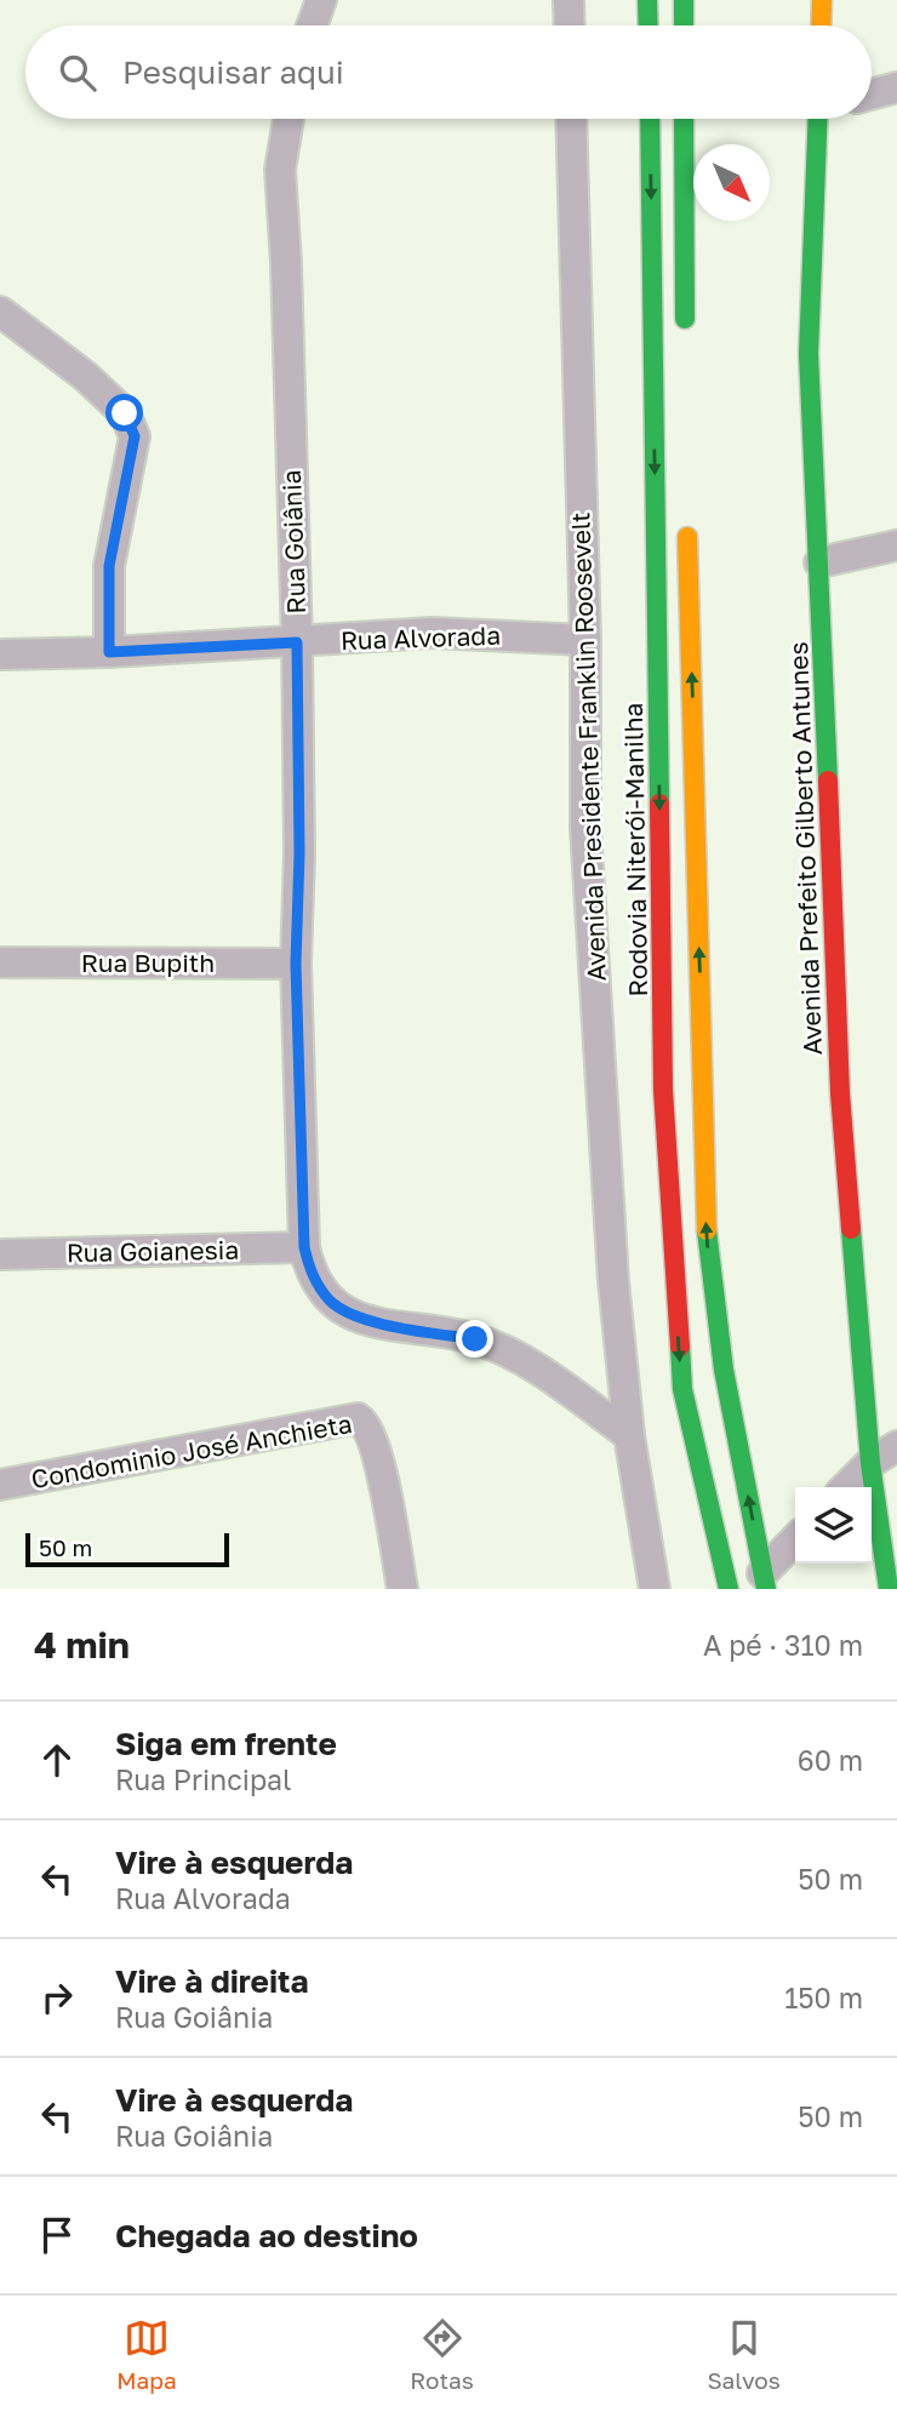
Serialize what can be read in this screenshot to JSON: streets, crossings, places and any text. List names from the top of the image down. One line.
{"streets":{"main road":["Avenida Prefeito Gilberto Antunes","Rodovia Niterói-Manilha"],"street":["Rua Goiânia","Rua Alvorada","Avenida Presidente Franklin Roosevelt","Rua Bupith","Rua Goianesia","Condominio José Anchieta"]},"crossings":[["Rua Goiânia","Rua Alvorada"],["Rua Goiânia","Avenida Presidente Franklin Roosevelt"],["Rua Goiânia","Rua Bupith"],["Rua Goiânia","Rua Goianesia"],["Rua Alvorada","Avenida Presidente Franklin Roosevelt"]],"scale_bar":"50 m","north":"bottom right","page":{"search":"Pesquisar aqui","scale":"50 m","heading":["4 min","A pé · 310 m"],"list":[["Siga em frente","Rua Principal","60 m"],["Vire à esquerda","Rua Alvorada","50 m"],["Vire à direita","Rua Goiânia","150 m"],["Vire à esquerda","Rua Goiânia","50 m"],"Chegada ao destino"],"nav":["Mapa","Rotas","Salvos"]}}
